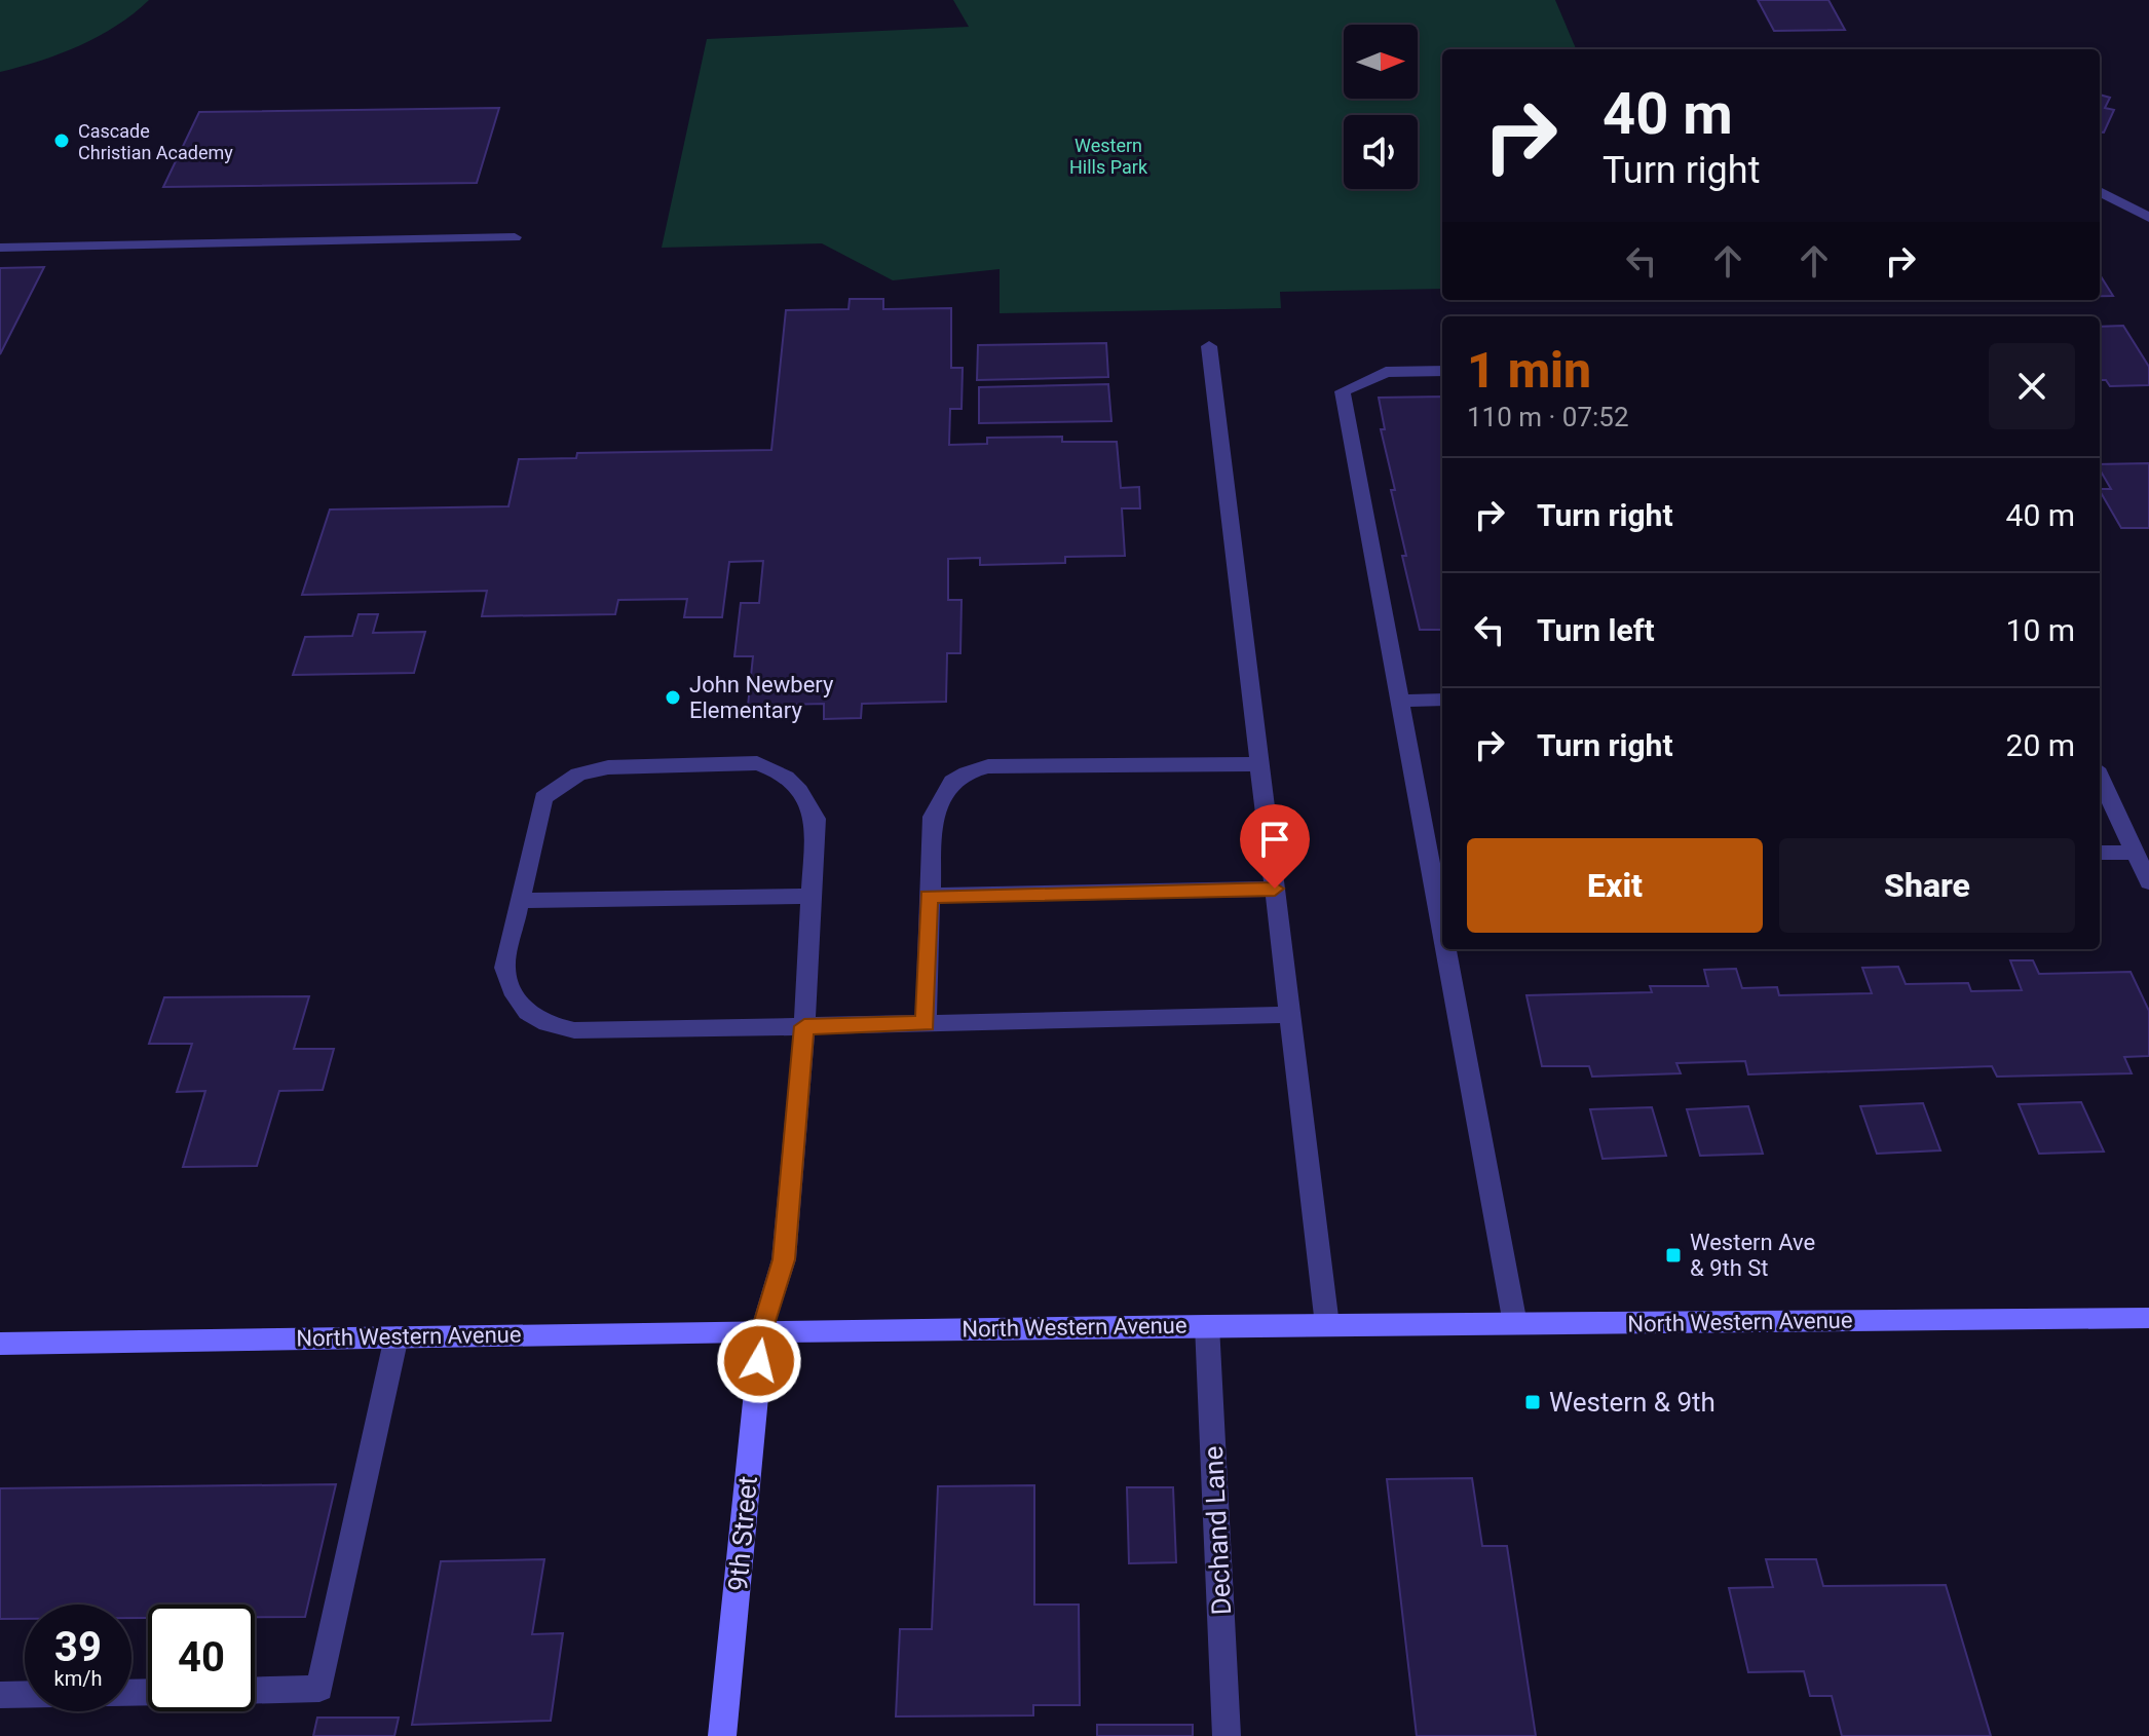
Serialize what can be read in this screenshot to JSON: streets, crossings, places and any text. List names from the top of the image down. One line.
{"streets":{"main road":["North Western Avenue","9th Street"],"street":["Dechand Lane"]},"crossings":[["North Western Avenue","Dechand Lane"],["North Western Avenue","9th Street"]],"parks":["Western Hills Park"],"places":{"other":["Cascade Christian Academy","John Newbery Elementary"],"transit":["Western Ave & 9th St","Western & 9th"]},"north":"right","page":{"turn":["40 m","Turn right"],"heading":["1 min","110 m · 07:52"],"list":[{"name":"Turn right","value":"40 m"},{"name":"Turn left","value":"10 m"},{"name":"Turn right","value":"20 m"}],"buttons":["Exit","Share"],"speed":"39 km/h","limit":"40"}}
